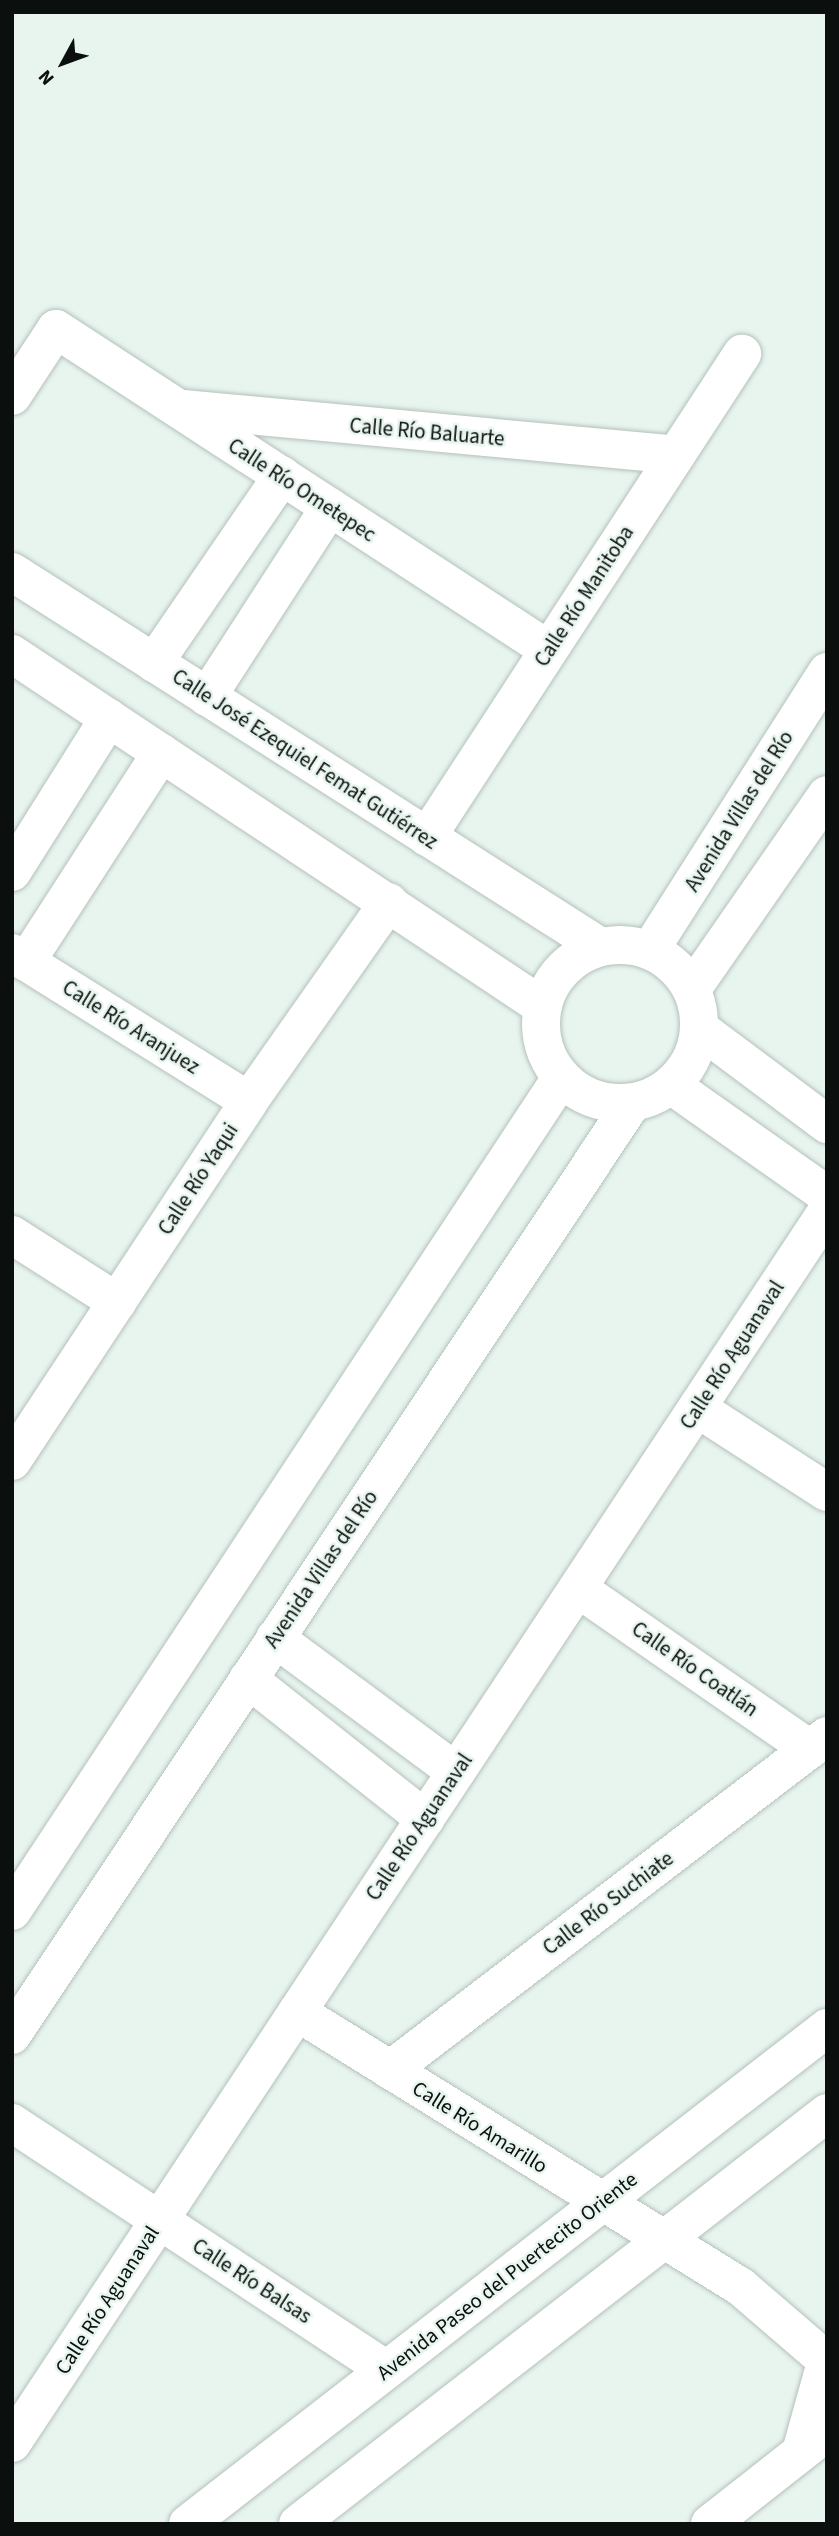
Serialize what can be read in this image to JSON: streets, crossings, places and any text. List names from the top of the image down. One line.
{"streets":{"street":["Calle Río Baluarte","Calle Río Ometepec","Calle Río Manitoba","Calle José Ezequiel Femat Gutiérrez","Avenida Villas del Río","Calle Río Aranjuez","Calle Río Yaqui","Calle Río Aguanaval","Calle Río Coatlán","Calle Río Suchiate","Calle Río Amarillo","Avenida Paseo del Puertecito Oriente","Calle Río Balsas"]},"crossings":[["Calle Río Baluarte","Calle Río Ometepec"],["Calle Río Baluarte","Calle Río Manitoba"],["Calle Río Ometepec","Calle Río Manitoba"],["Calle Río Manitoba","Calle José Ezequiel Femat Gutiérrez"],["Calle José Ezequiel Femat Gutiérrez","Avenida Villas del Río"],["Calle Río Aranjuez","Calle Río Yaqui"],["Calle Río Aguanaval","Calle Río Coatlán"],["Calle Río Aguanaval","Calle Río Amarillo"],["Calle Río Aguanaval","Calle Río Balsas"],["Calle Río Coatlán","Calle Río Suchiate"],["Calle Río Suchiate","Calle Río Amarillo"],["Calle Río Amarillo","Avenida Paseo del Puertecito Oriente"],["Avenida Paseo del Puertecito Oriente","Calle Río Balsas"]],"north":"bottom left"}
